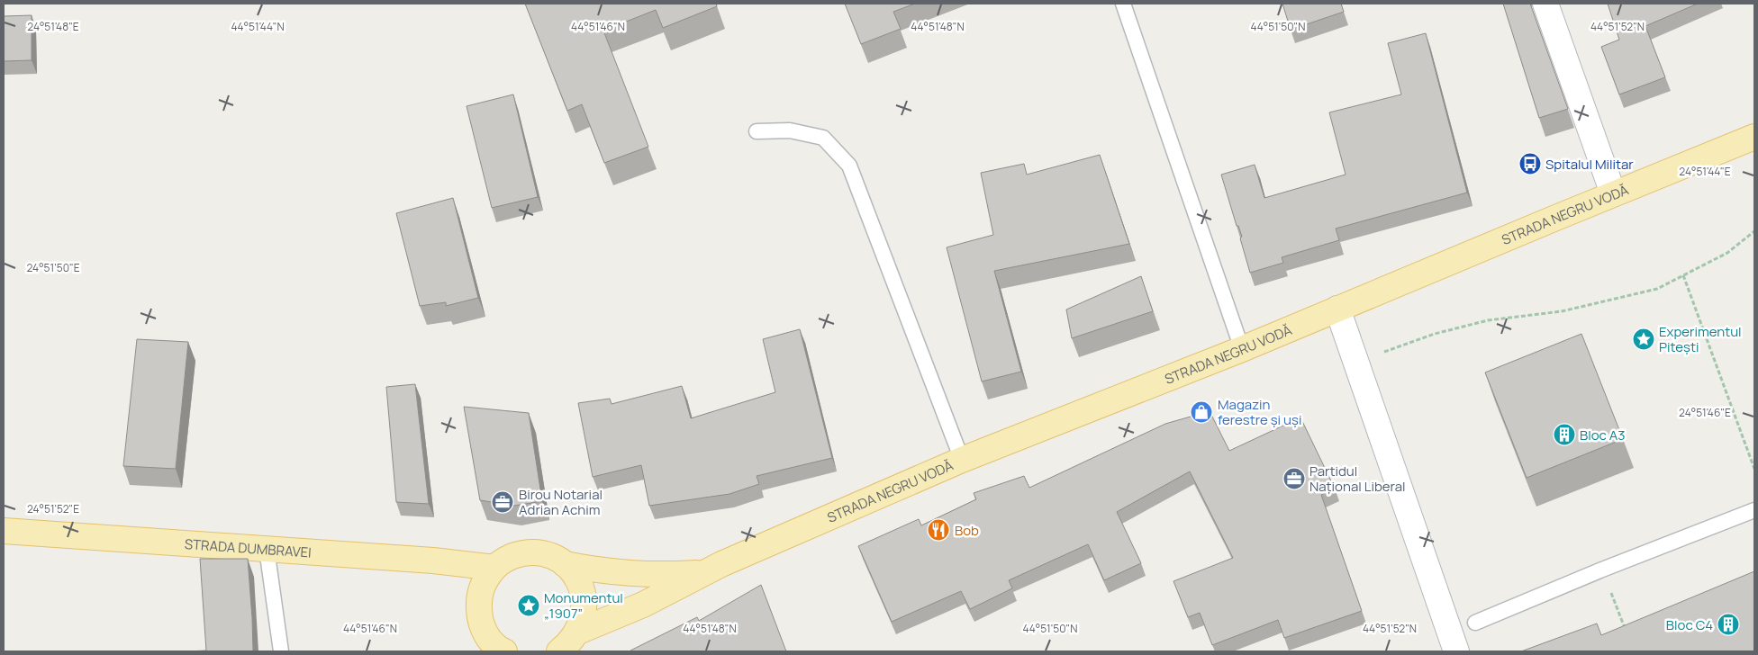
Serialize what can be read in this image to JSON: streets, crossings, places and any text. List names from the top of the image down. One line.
{"streets":{"main road":["STRADA NEGRU VODĂ","STRADA DUMBRAVEI"]},"places":{"bus stop":["Spitalul Militar"],"place":["Experimentul Pitești","Monumentul „1907”"],"shop":["Magazin ferestre și uși"],"building":["Bloc A3","Bloc C4"],"office":["Partidul Național Liberal","Birou Notarial Adrian Achim"],"restaurant":["Bob"]},"coordinates":["24°51'48\"E","44°51'44\"N","44°51'46\"N","44°51'48\"N","44°51'50\"N","44°51'52\"N","24°51'44\"E","24°51'50\"E","24°51'46\"E","24°51'52\"E"]}
